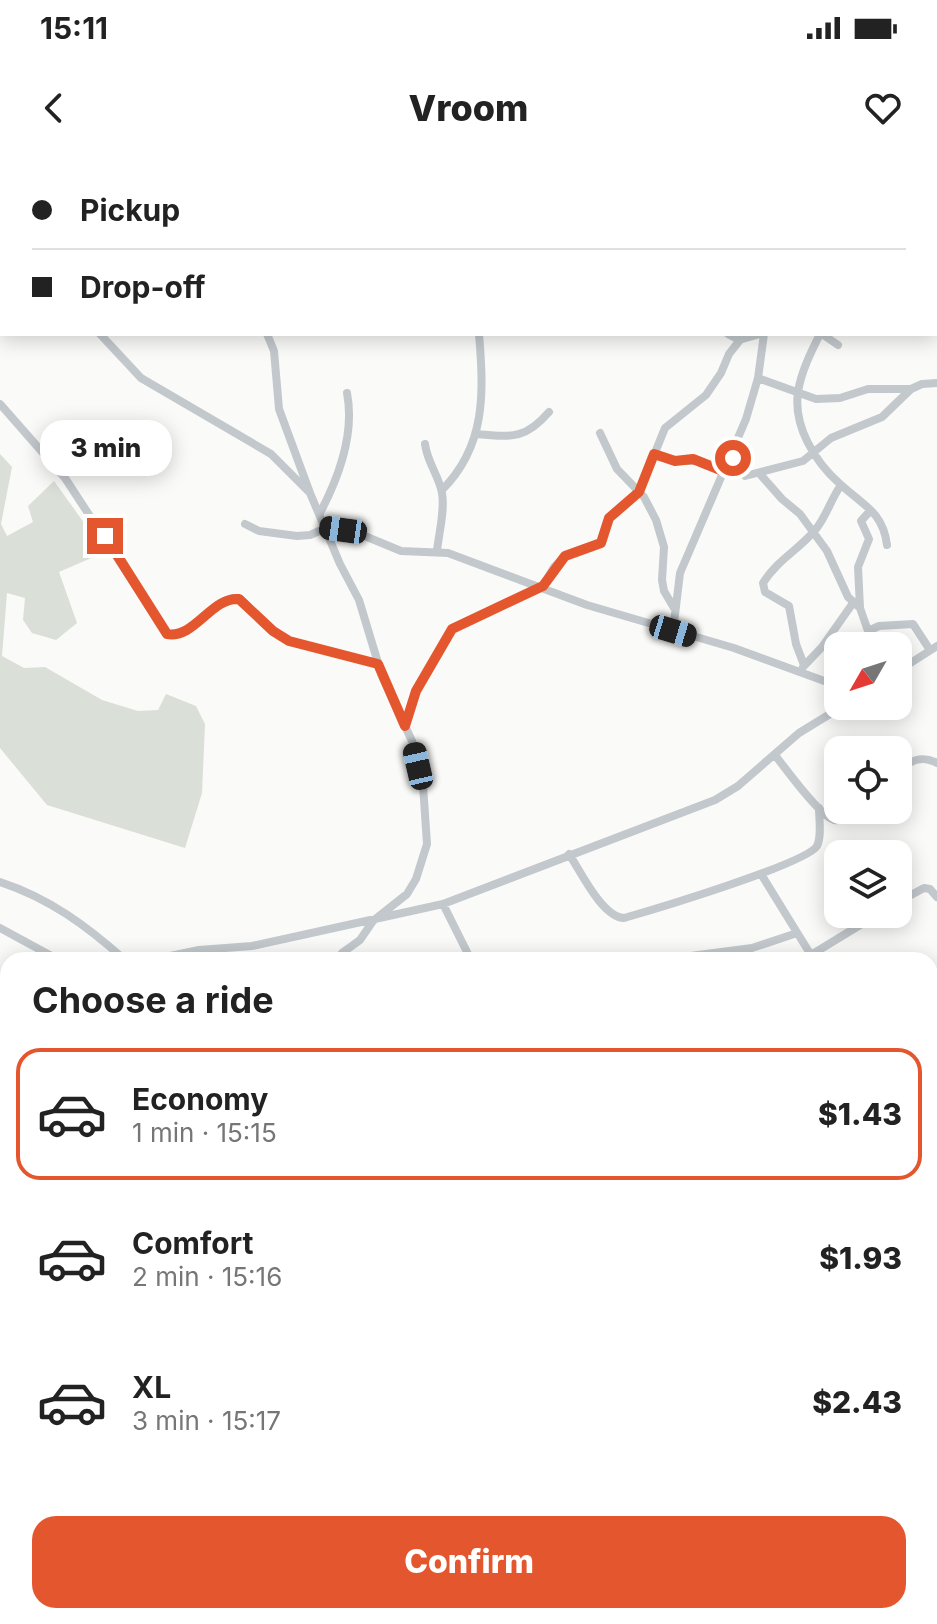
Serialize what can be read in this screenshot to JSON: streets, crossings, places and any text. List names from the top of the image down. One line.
{"north":"bottom left","page":{"status":"15:11","header":"Vroom","banner":["Pickup","Drop-off"],"bubble":"3 min","heading":"Choose a ride","list":[{"name":"Economy","note":"1 min · 15:15","value":"$1.43"},{"name":"Comfort","note":"2 min · 15:16","value":"$1.93"},{"name":"XL","note":"3 min · 15:17","value":"$2.43"}],"buttons":"Confirm"}}
